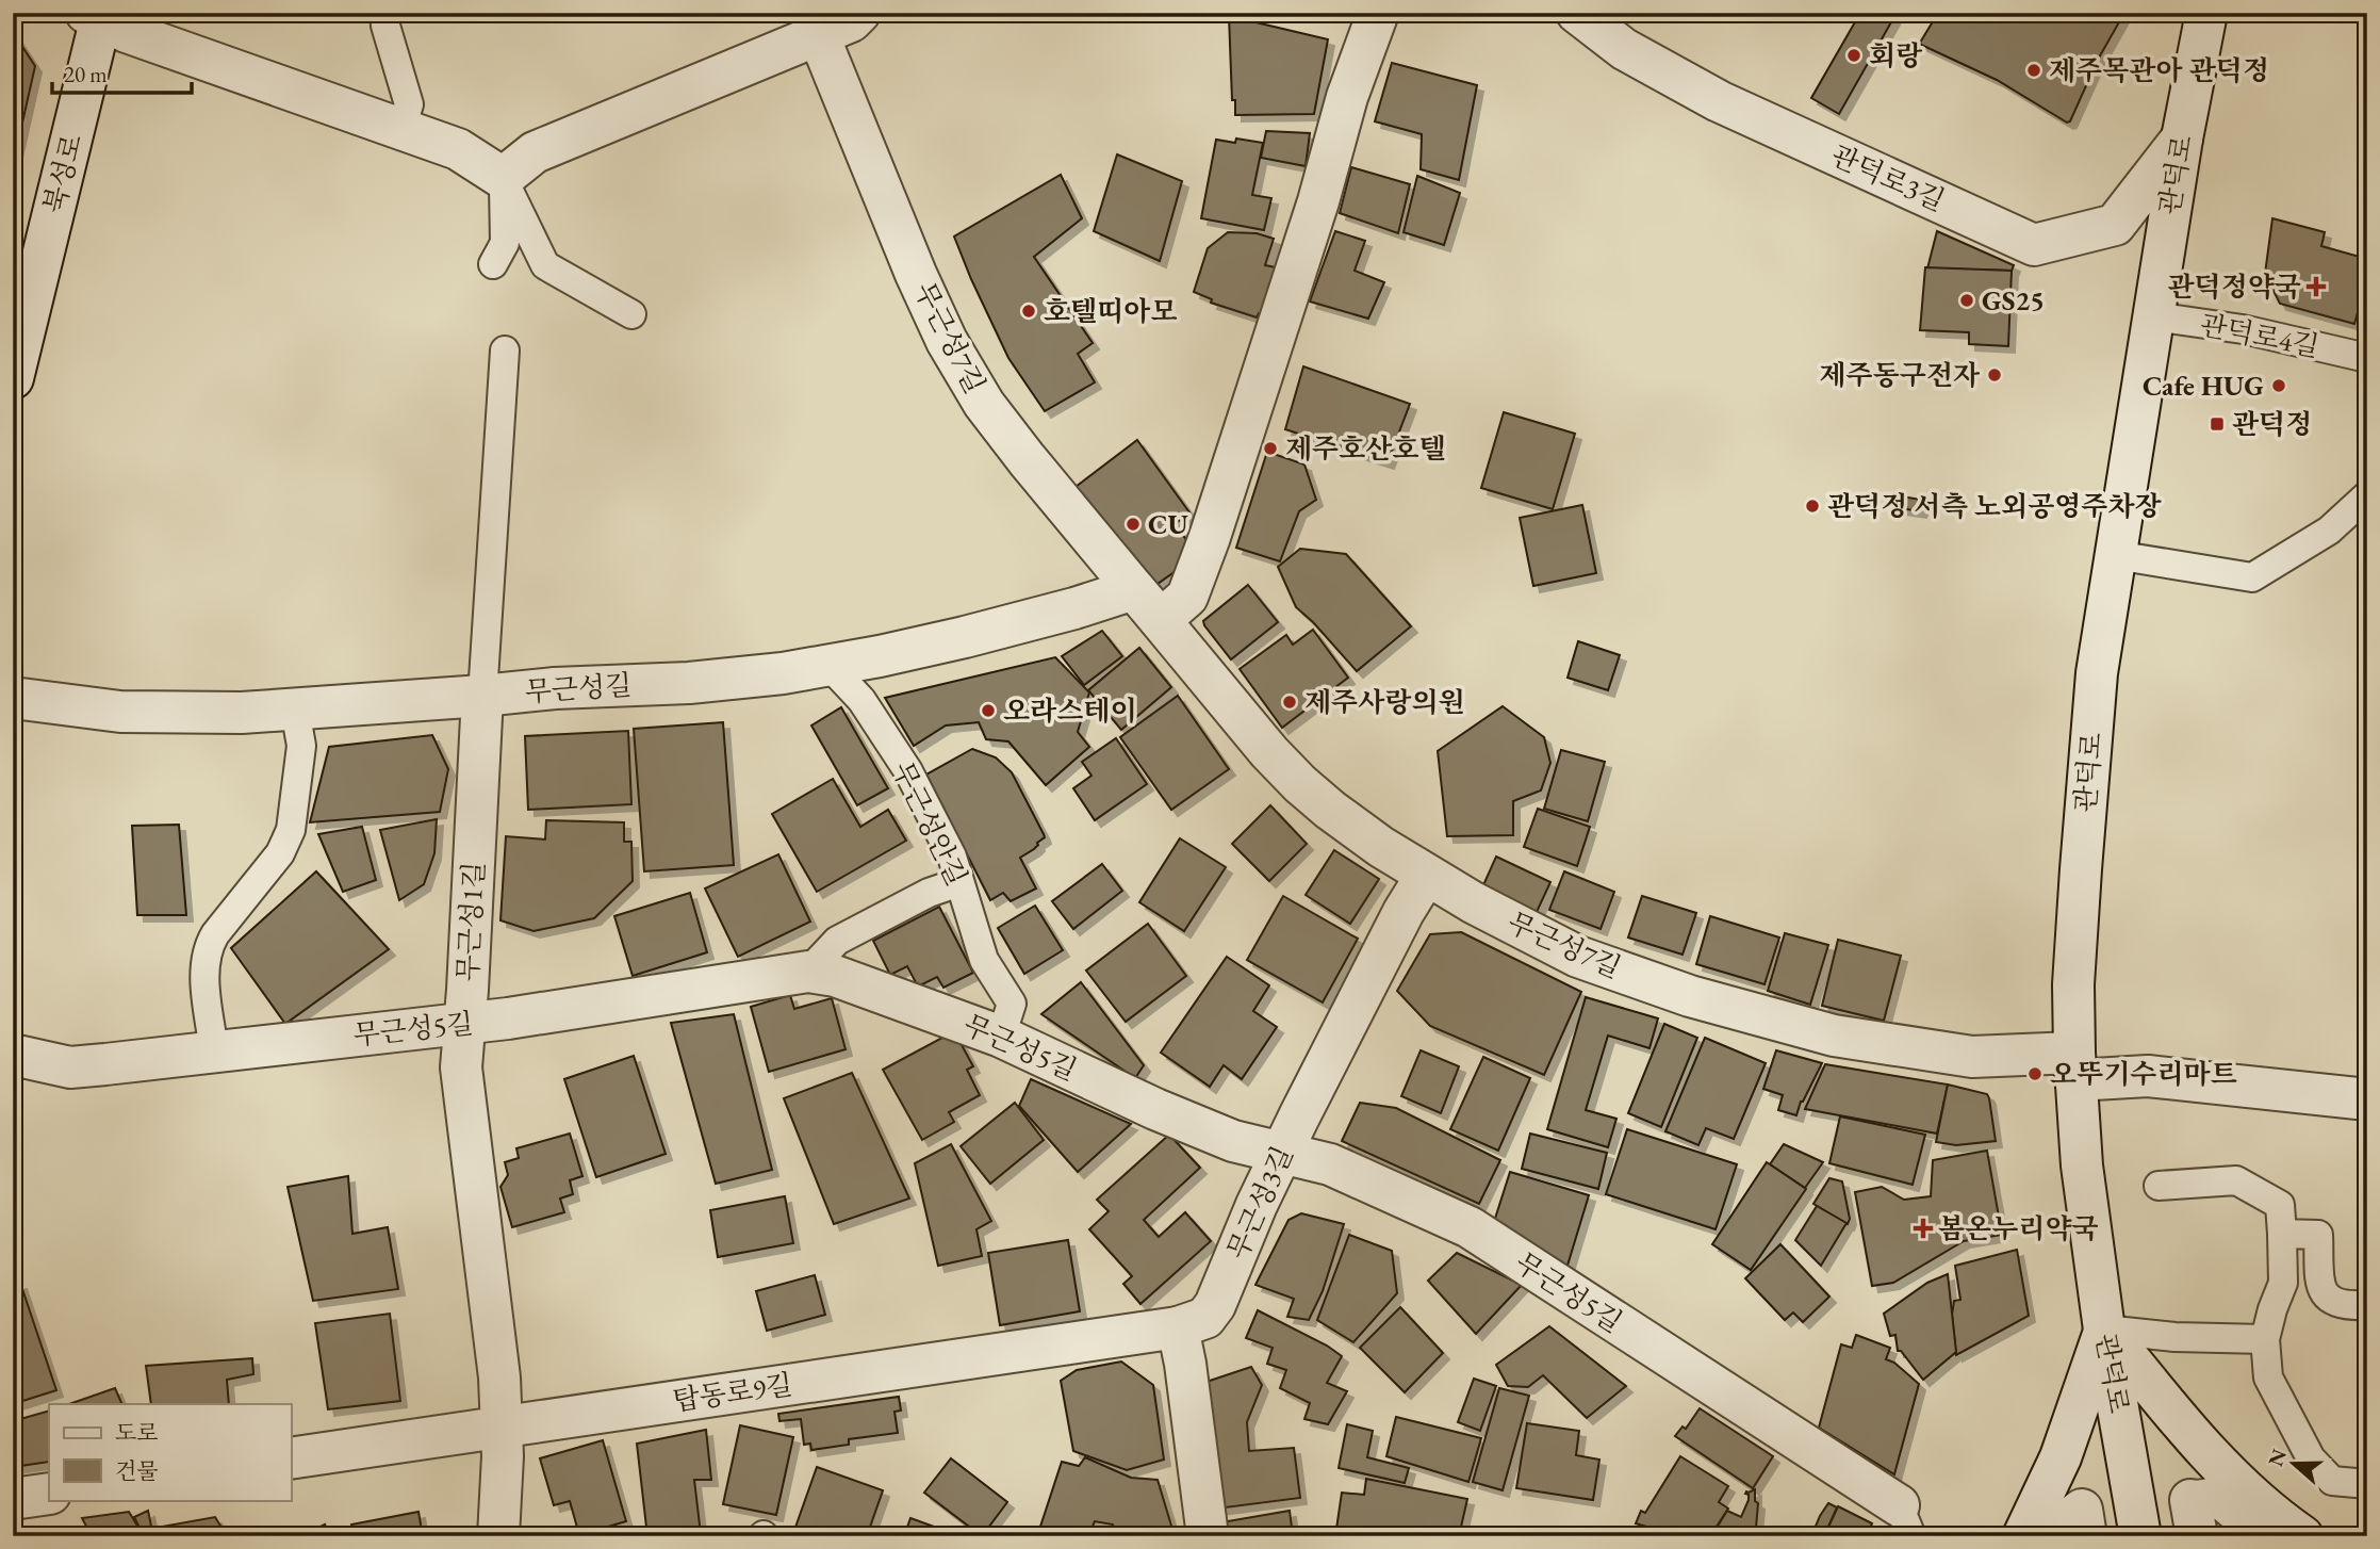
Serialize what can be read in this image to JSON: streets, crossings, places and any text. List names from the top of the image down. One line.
{"streets":{"street":["북성로","관덕로","관덕로3길","무근성7길","무근성길","무근성1길","무근성5길","무근성3길","탑동로9길"],"lane":["관덕로4길","무근성안길"]},"crossings":[["관덕로","관덕로3길"],["관덕로","관덕로4길"],["관덕로","무근성7길"],["무근성7길","무근성길"],["무근성7길","무근성3길"],["무근성길","무근성안길"],["무근성길","무근성1길"],["무근성안길","무근성5길"],["무근성1길","무근성5길"],["무근성1길","탑동로9길"],["무근성5길","무근성3길"],["무근성3길","탑동로9길"]],"places":{"other":["회랑","제주목관아 관덕정","GS25","호텔띠아모","제주동구전자","Cafe HUG","제주호산호텔","관덕정 서측 노외공영주차장","CU","제주사랑의원","오라스테이","오뚜기수리마트"],"health":["관덕정약국","봄온누리약국"],"transit":["관덕정"]},"legend":["도로","건물"],"scale_bar":"20 m","north":"left"}
